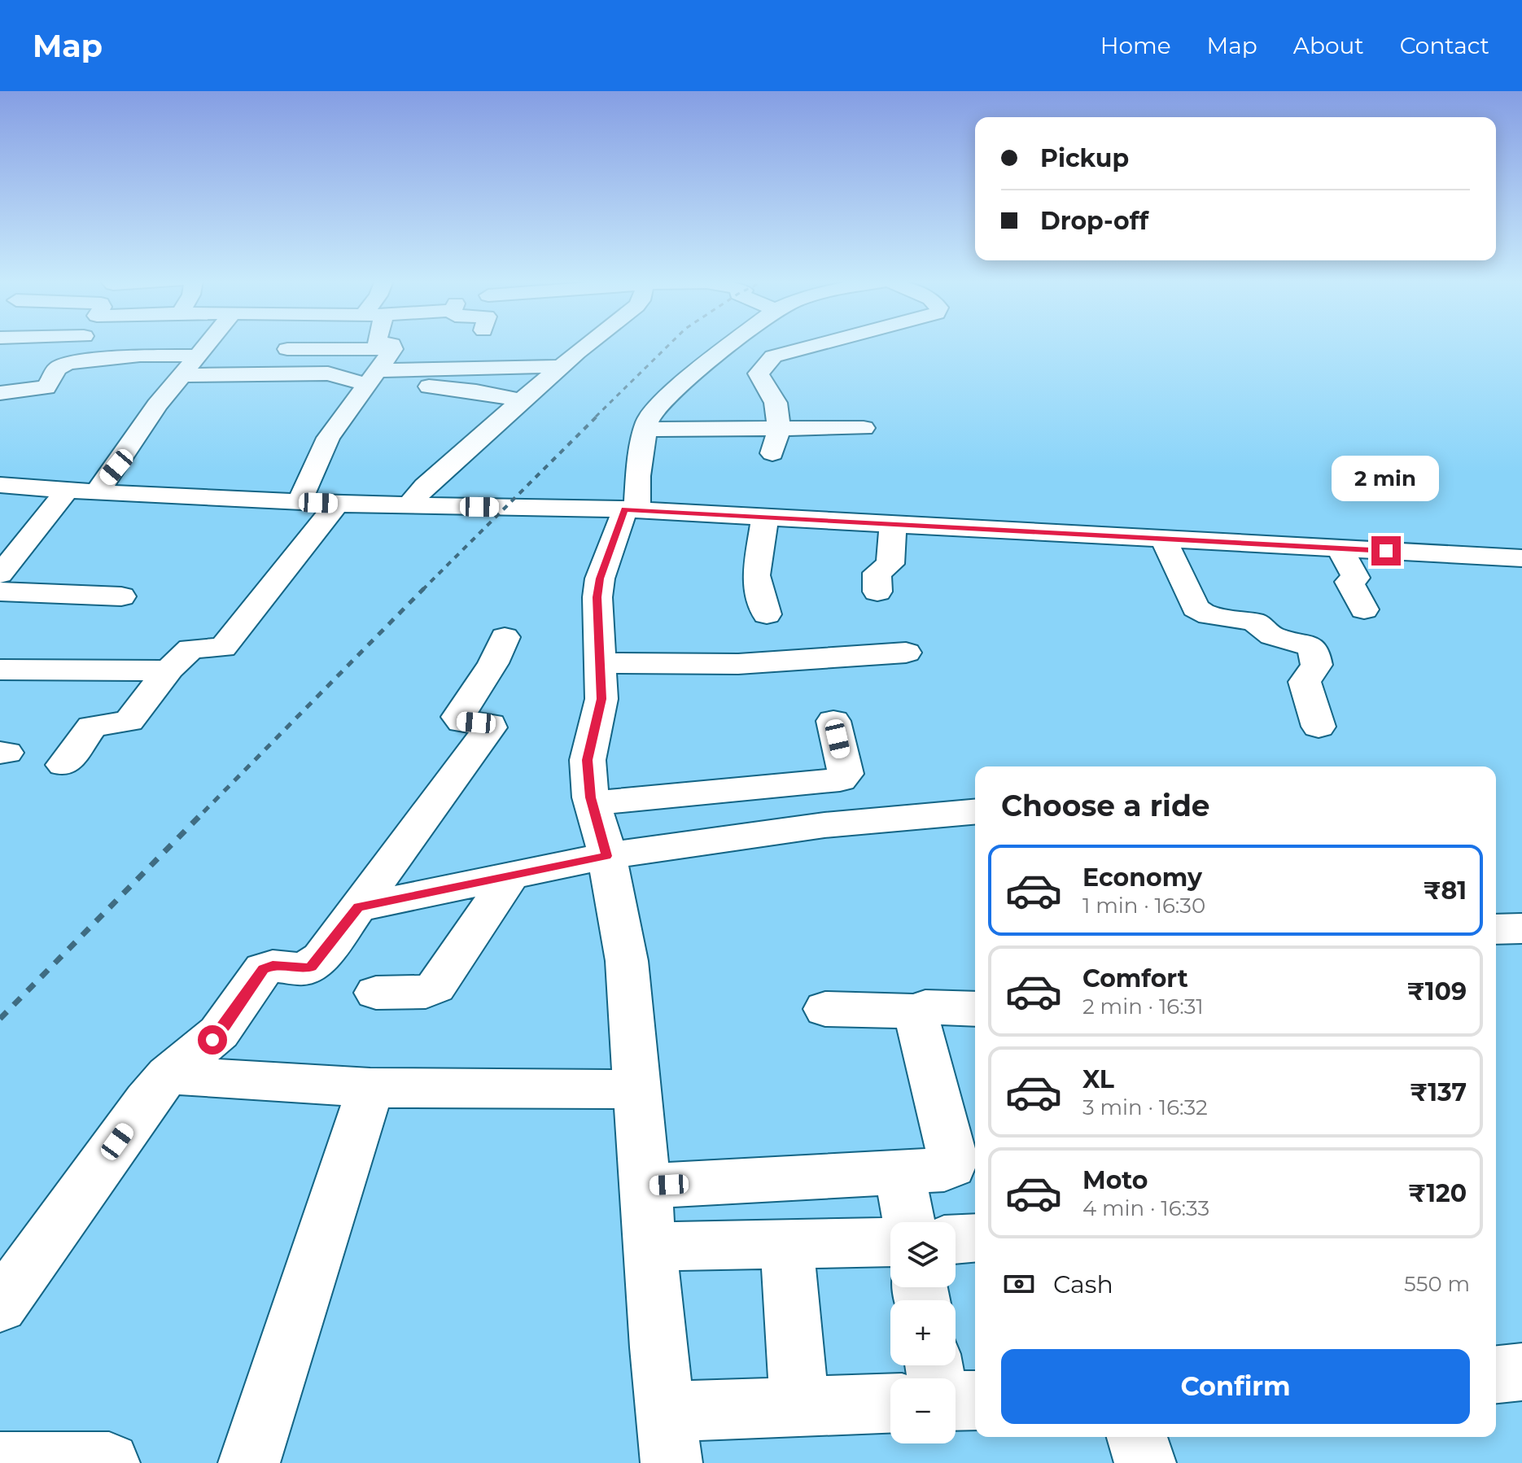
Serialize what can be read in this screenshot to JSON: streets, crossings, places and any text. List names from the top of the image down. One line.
{"page":{"header":"Map","nav":["Home","Map","About","Contact"],"banner":["Pickup","Drop-off"],"bubble":"2 min","heading":"Choose a ride","list":[{"name":"Economy","note":"1 min · 16:30","value":"₹81"},{"name":"Comfort","note":"2 min · 16:31","value":"₹109"},{"name":"XL","note":"3 min · 16:32","value":"₹137"},{"name":"Moto","note":"4 min · 16:33","value":"₹120"}],"map_buttons":["+","−"],"pay":["Cash","550 m"],"buttons":"Confirm"}}
